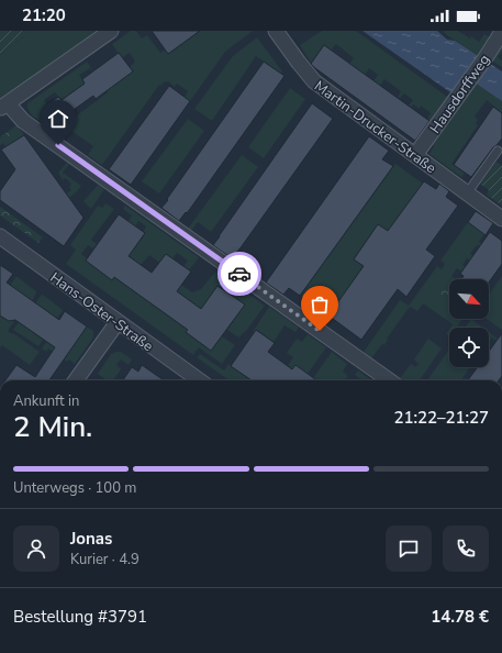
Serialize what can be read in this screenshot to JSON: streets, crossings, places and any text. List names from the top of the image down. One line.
{"streets":{"street":["Hausdorffweg","Martin-Drucker-Straße","Hans-Oster-Straße"]},"crossings":[["Hausdorffweg","Martin-Drucker-Straße"]],"north":"bottom right","page":{"status":"21:20","heading":["2 Min.","Ankunft in","21:22–21:27"],"panel":["Jonas","Kurier · 4.9","Bestellung #3791","14.78 €"],"bar":"Unterwegs · 100 m"}}
